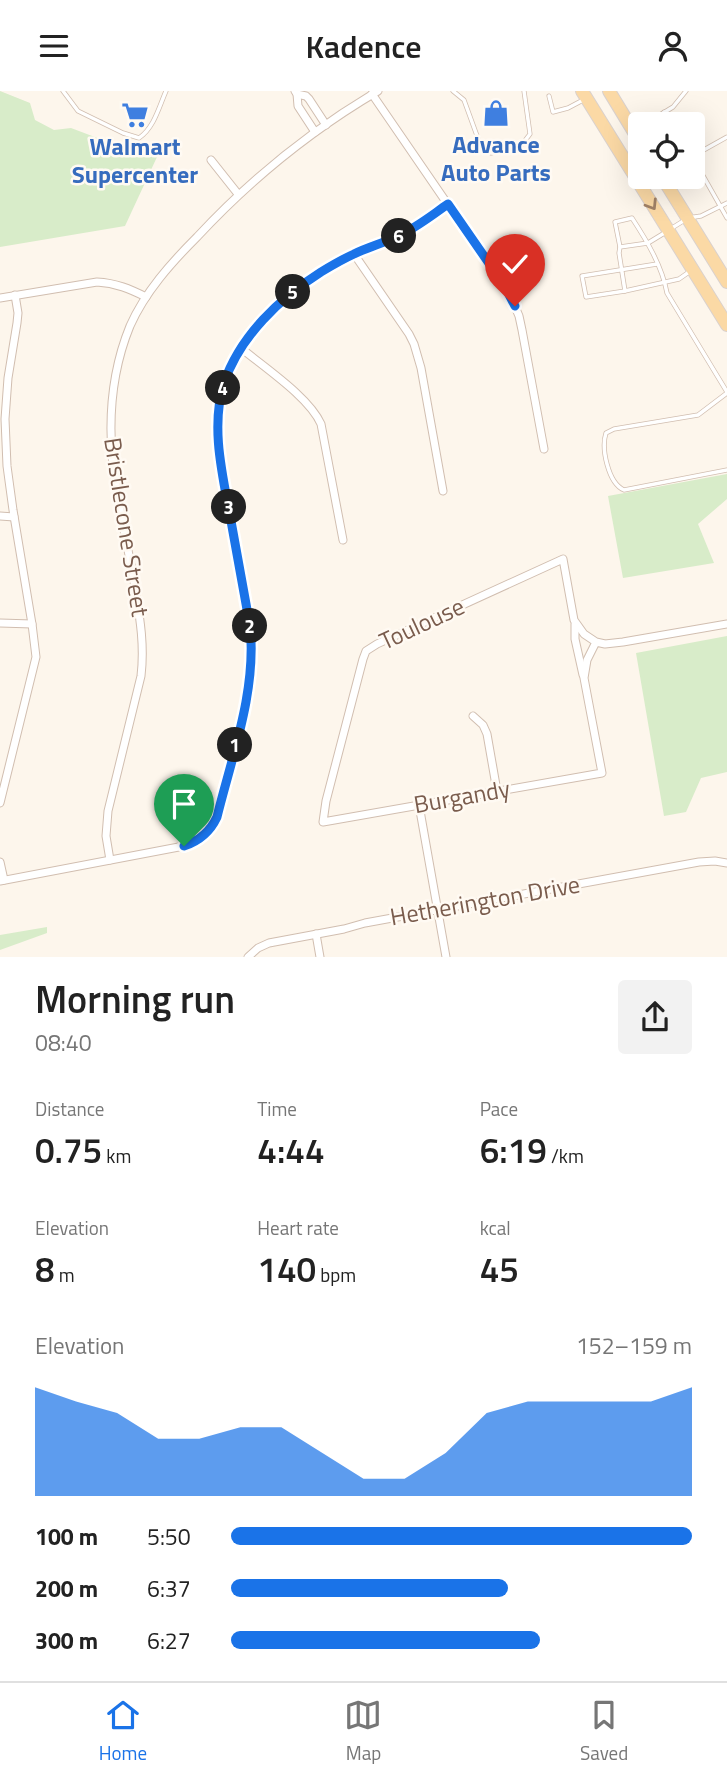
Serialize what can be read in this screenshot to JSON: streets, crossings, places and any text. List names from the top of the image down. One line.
{"streets":{"street":["Bristlecone Street","Toulouse","Burgandy","Hetherington Drive"]},"crossings":[["Toulouse","Burgandy"]],"places":{"shop":["Advance Auto Parts"],"supermarket":["Walmart Supercenter"]},"page":{"header":"Kadence","pins":["6","5","4","3","2","1"],"heading":["Morning run","08:40"],"stats":[["Distance","0.75 km"],["Time","4:44"],["Pace","6:19 /km"],["Elevation","8 m"],["Heart rate","140 bpm"],["kcal","45"]],"chart":["Elevation","152–159 m"],"list":[{"name":"100 m","note":"5:50"},{"name":"200 m","note":"6:37"},{"name":"300 m","note":"6:27"}],"tabs":["Home","Map","Saved"]}}
